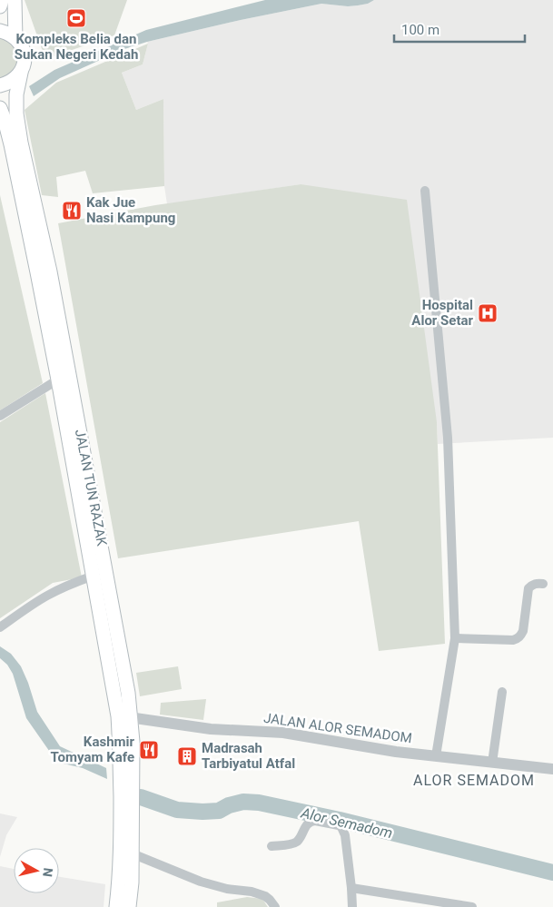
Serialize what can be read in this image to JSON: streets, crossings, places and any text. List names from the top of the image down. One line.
{"streets":{"main road":["JALAN TUN RAZAK"],"street":["JALAN ALOR SEMADOM"]},"crossings":[["JALAN TUN RAZAK","JALAN ALOR SEMADOM"]],"districts":["ALOR SEMADOM"],"water":["Alor Semadom"],"places":{"sports":["Kompleks Belia dan Sukan Negeri Kedah"],"restaurant":["Kak Jue Nasi Kampung","Kashmir Tomyam Kafe"],"hospital":["Hospital Alor Setar"],"building":["Madrasah Tarbiyatul Atfal"]},"scale_bar":"100 m","north":"right"}
